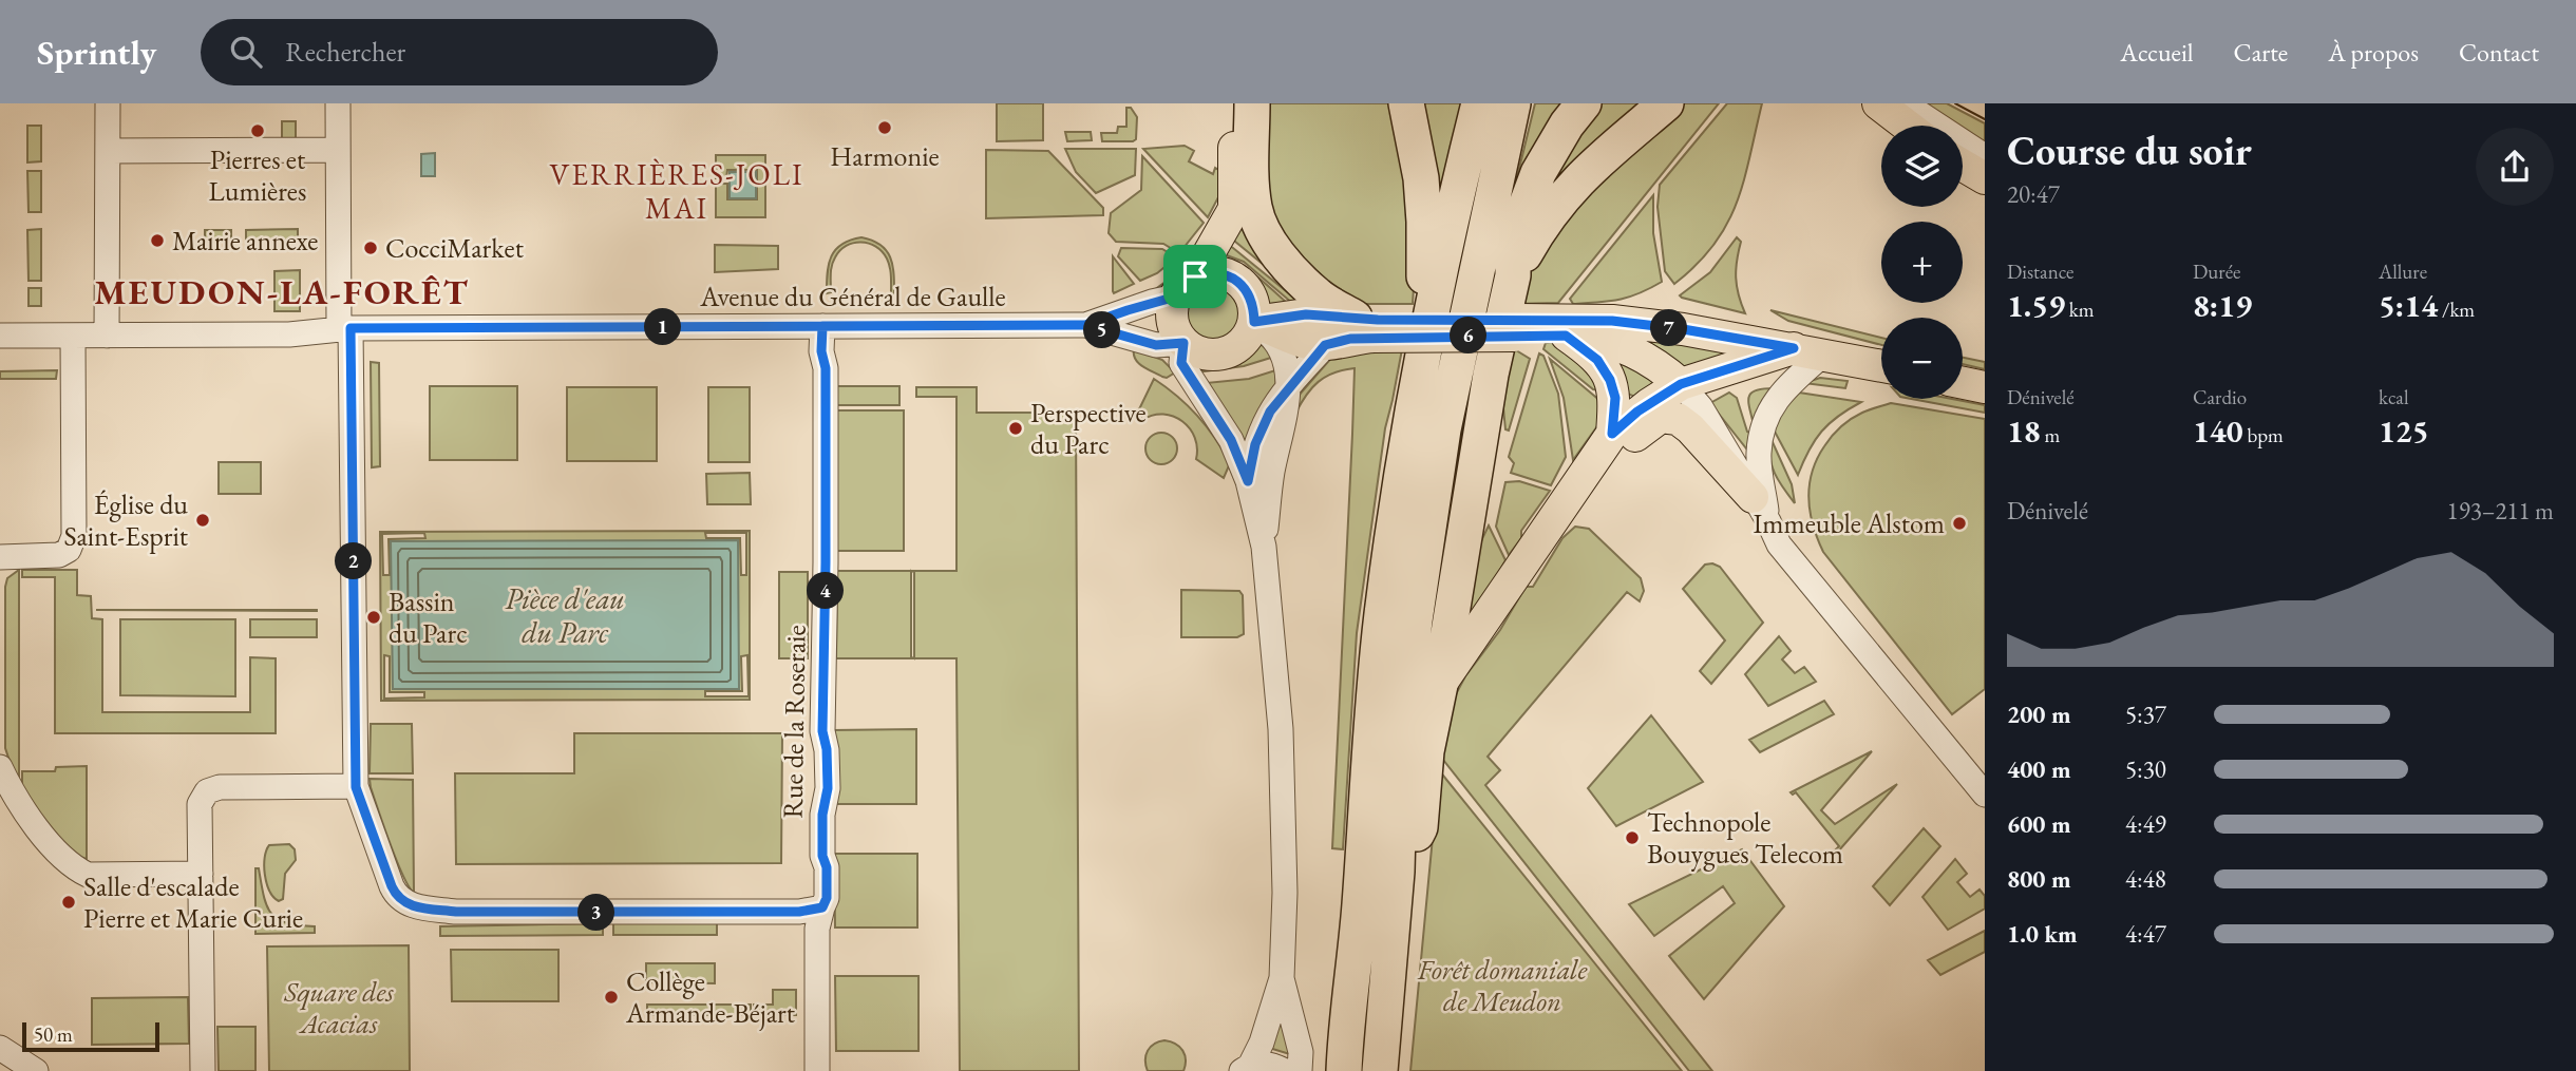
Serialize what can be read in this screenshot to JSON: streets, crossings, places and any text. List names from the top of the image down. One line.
{"streets":{"street":["Avenue du Général de Gaulle","Rue de la Roseraie"]},"crossings":[["Avenue du Général de Gaulle","Rue de la Roseraie"]],"districts":["VERRIÈRES-JOLI MAI","MEUDON-LA-FORÊT"],"water":["Pièce d'eau du Parc"],"parks":["Forêt domaniale de Meudon","Square des Acacias"],"places":["Harmonie","Pierres et Lumières","Mairie annexe","CocciMarket","Perspective du Parc","Église du Saint-Esprit","Immeuble Alstom","Bassin du Parc","Technopole Bouygues Telecom","Salle d'escalade Pierre et Marie Curie","Collège Armande-Béjart"],"scale_bar":"50 m","page":{"header":"Sprintly","search":"Rechercher","nav":["Accueil","Carte","À propos","Contact"],"heading":["Course du soir","20:47"],"map_buttons":["+","−"],"stats":[["Distance","1.59 km"],["Durée","8:19"],["Allure","5:14 /km"],["Dénivelé","18 m"],["Cardio","140 bpm"],["kcal","125"]],"pins":["1","7","5","6","2","4","3"],"chart":["Dénivelé","193–211 m"],"list":[{"name":"200 m","note":"5:37"},{"name":"400 m","note":"5:30"},{"name":"600 m","note":"4:49"},{"name":"800 m","note":"4:48"},{"name":"1.0 km","note":"4:47"}],"scale":"50 m"}}
